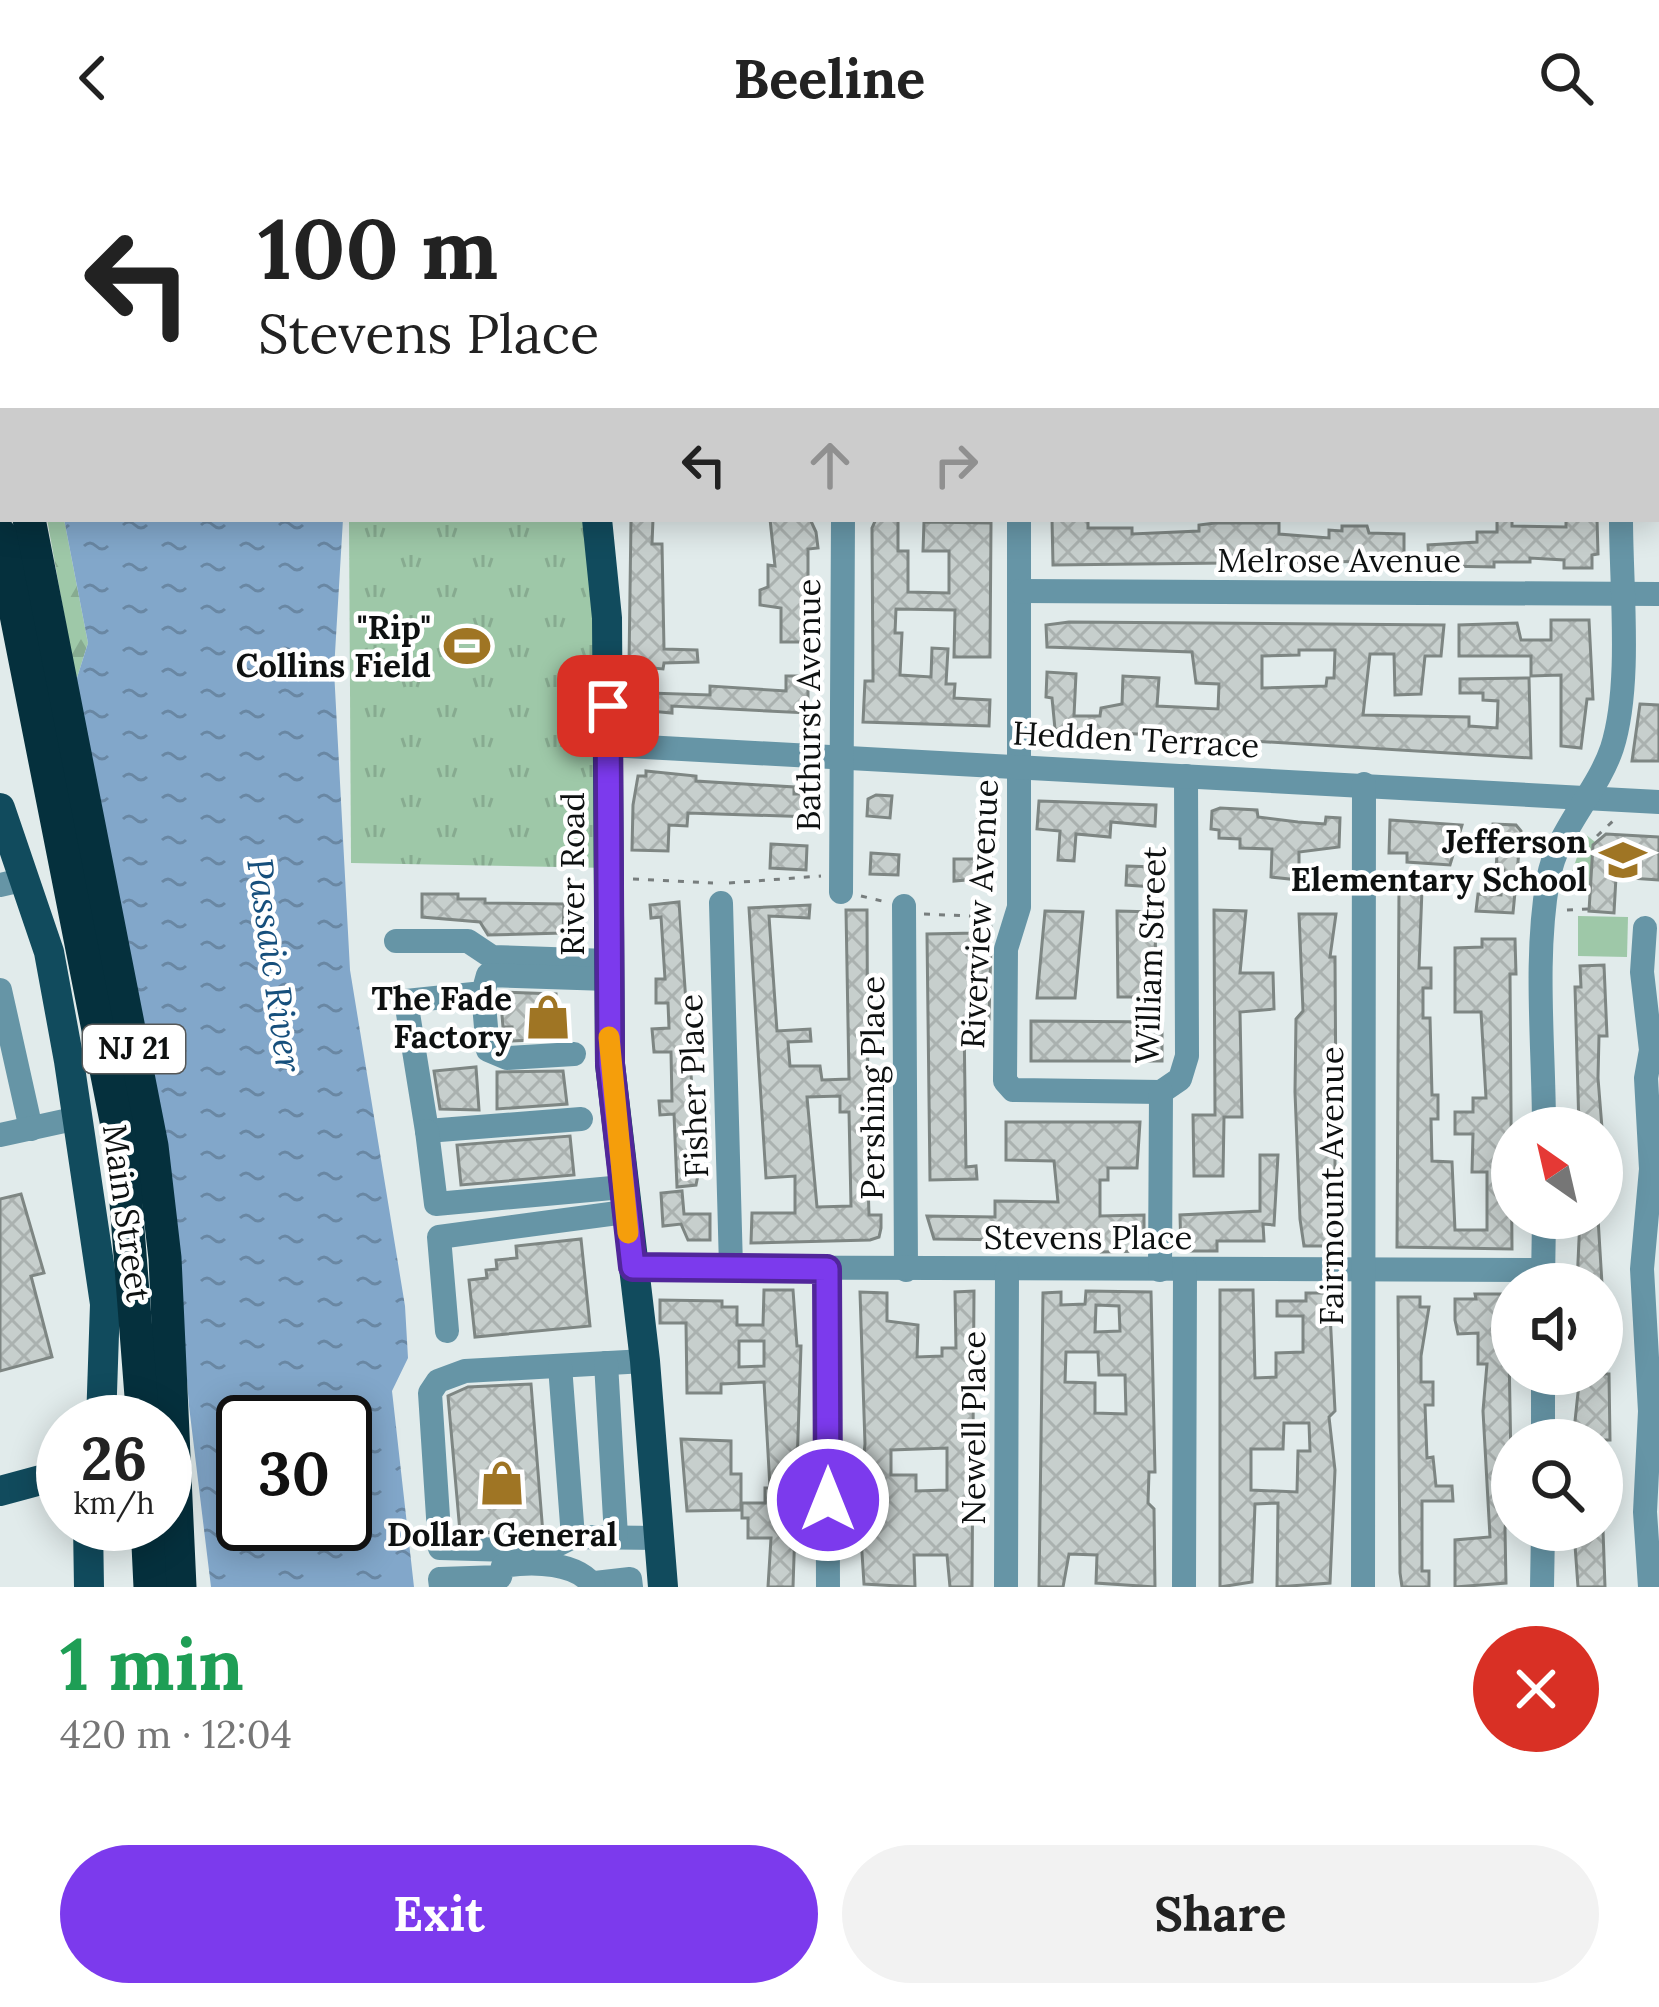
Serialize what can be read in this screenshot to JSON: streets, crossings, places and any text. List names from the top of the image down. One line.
{"streets":{"highway":["NJ 21"],"main road":["River Road","Main Street"],"street":["Melrose Avenue","Bathurst Avenue","Hedden Terrace","Riverview Avenue","William Street","Fisher Place","Pershing Place","Fairmount Avenue","Stevens Place","Newell Place"]},"crossings":[["Melrose Avenue","Riverview Avenue"],["Bathurst Avenue","Hedden Terrace"],["Hedden Terrace","River Road"],["Hedden Terrace","Riverview Avenue"],["Hedden Terrace","William Street"],["Hedden Terrace","Fairmount Avenue"],["River Road","Stevens Place"],["Riverview Avenue","William Street"],["William Street","Stevens Place"],["Fisher Place","Stevens Place"],["Pershing Place","Stevens Place"],["Fairmount Avenue","Stevens Place"],["Stevens Place","Newell Place"]],"water":["Passaic River"],"places":{"sports":["\"Rip\" Collins Field"],"school or university":["Jefferson Elementary School"],"shop":["The Fade Factory","Dollar General"]},"north":"top left","page":{"header":"Beeline","turn":["100 m","Stevens Place"],"speed":"26 km/h","limit":"30","heading":["1 min","420 m · 12:04"],"buttons":["Exit","Share"]}}
